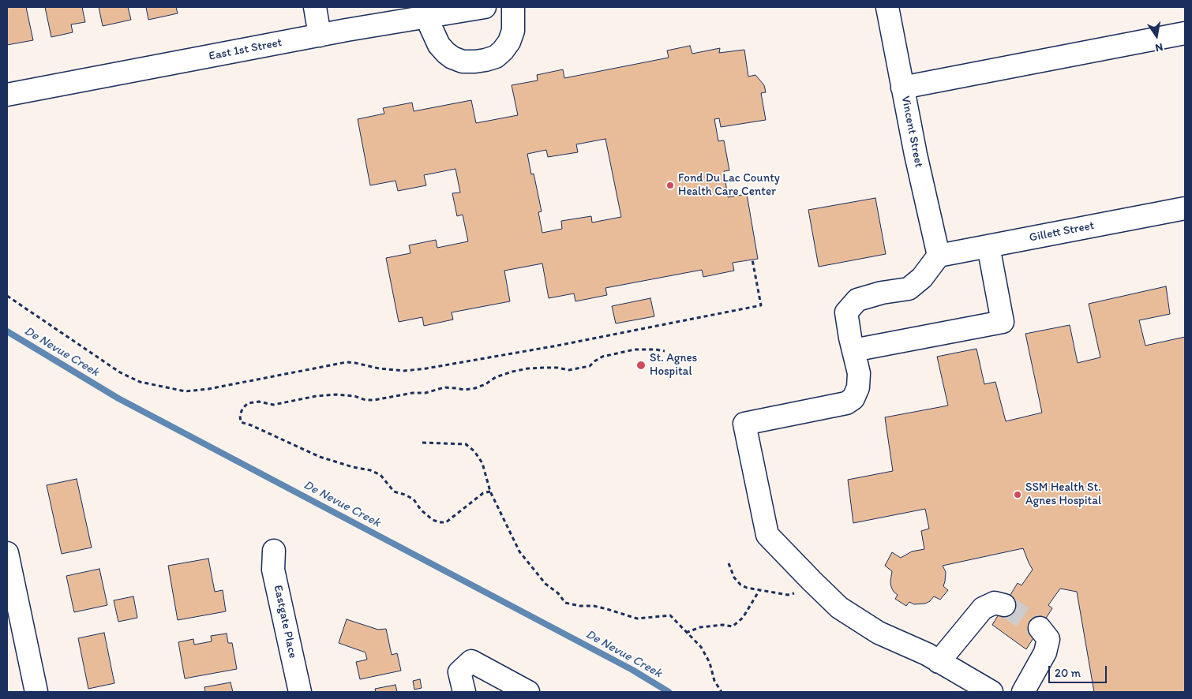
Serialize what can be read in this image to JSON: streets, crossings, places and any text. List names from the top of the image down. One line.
{"streets":{"street":["East 1st Street","Vincent Street","Gillett Street","Eastgate Place"]},"crossings":[["Vincent Street","Gillett Street"]],"water":["De Nevue Creek"],"places":["Fond Du Lac County Health Care Center","St. Agnes Hospital","SSM Health St. Agnes Hospital"],"scale_bar":"20 m","north":"bottom"}
